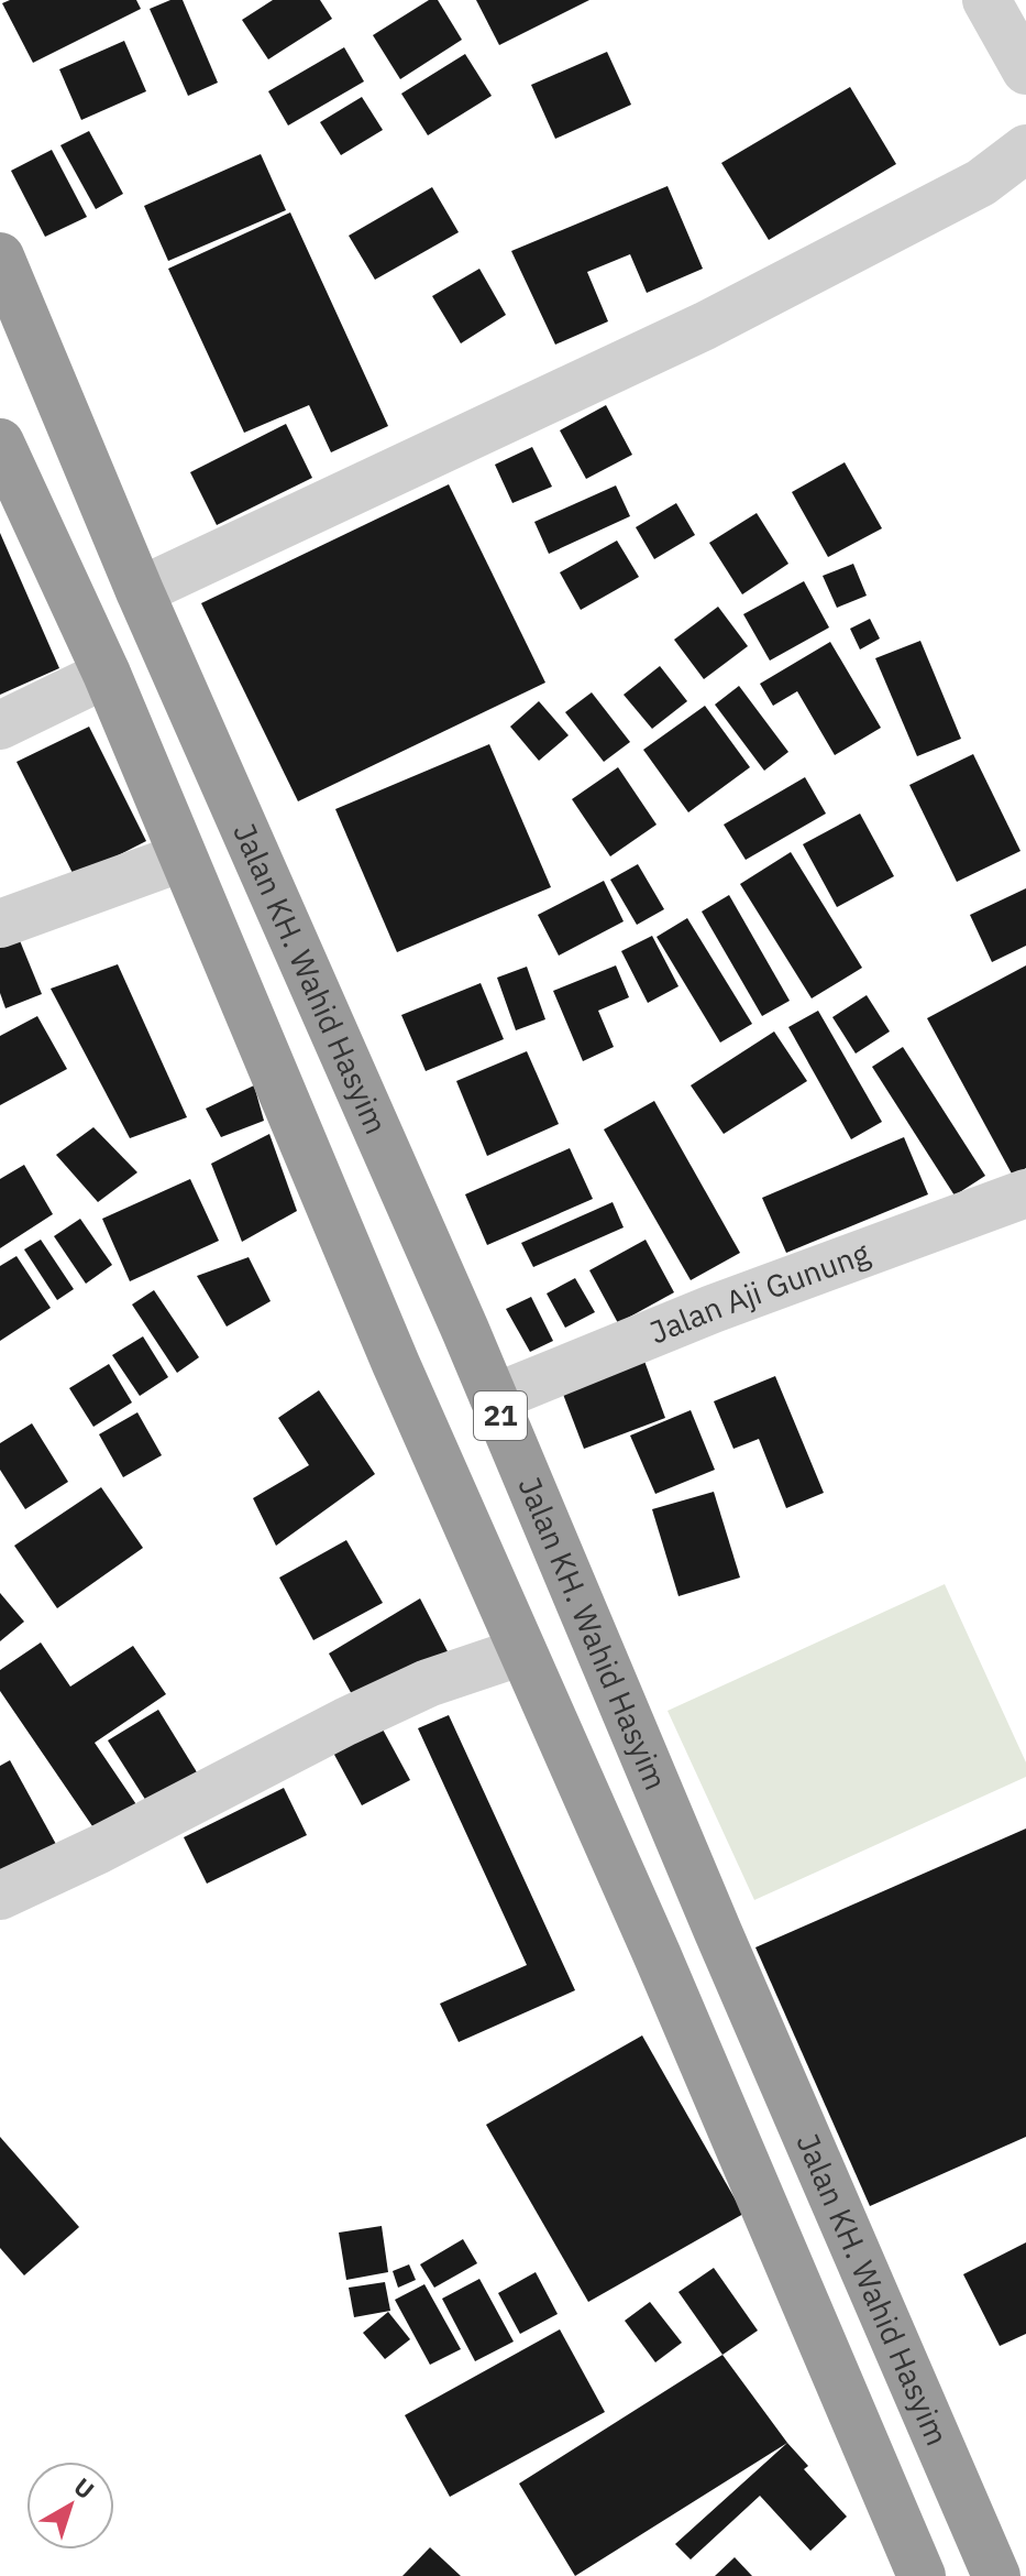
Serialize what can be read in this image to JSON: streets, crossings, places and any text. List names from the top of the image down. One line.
{"streets":{"highway":["Jalan KH. Wahid Hasyim","21"],"street":["Jalan Aji Gunung"]},"crossings":[["Jalan KH. Wahid Hasyim","Jalan Aji Gunung"]],"north":"top right"}
